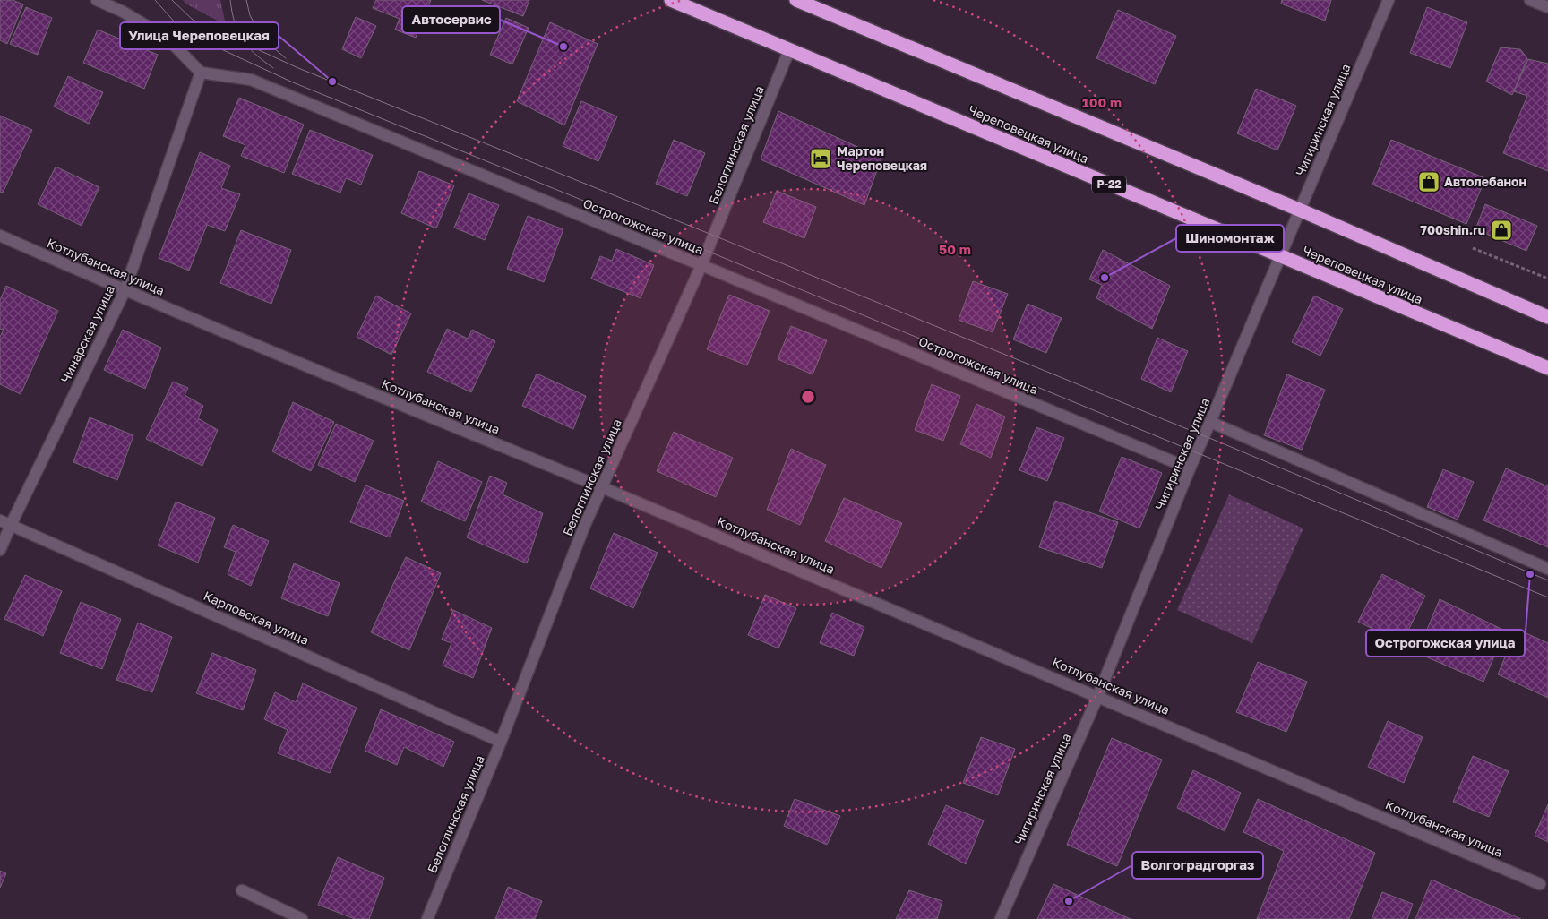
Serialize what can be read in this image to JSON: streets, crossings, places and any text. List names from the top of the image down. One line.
{"streets":{"highway":["Череповецкая улица","Р-22"],"street":["Чигиринская улица","Белоглинская улица","Острогожская улица","Котлубанская улица","Чинарская улица","Карповская улица"]},"crossings":[["Чигиринская улица","Череповецкая улица"],["Чигиринская улица","Острогожская улица"],["Чигиринская улица","Котлубанская улица"],["Череповецкая улица","Белоглинская улица"],["Белоглинская улица","Острогожская улица"],["Белоглинская улица","Котлубанская улица"],["Белоглинская улица","Карповская улица"],["Острогожская улица","Чинарская улица"],["Котлубанская улица","Чинарская улица"],["Чинарская улица","Карповская улица"]],"places":{"other":["Автосервис","Улица Череповецкая","Шиномонтаж","Острогожская улица","Волгоградгоргаз"],"hotel":["Мартон Череповецкая"],"shop":["Автолебанон","700shin.ru"]},"rings":["100 m","50 m"]}
